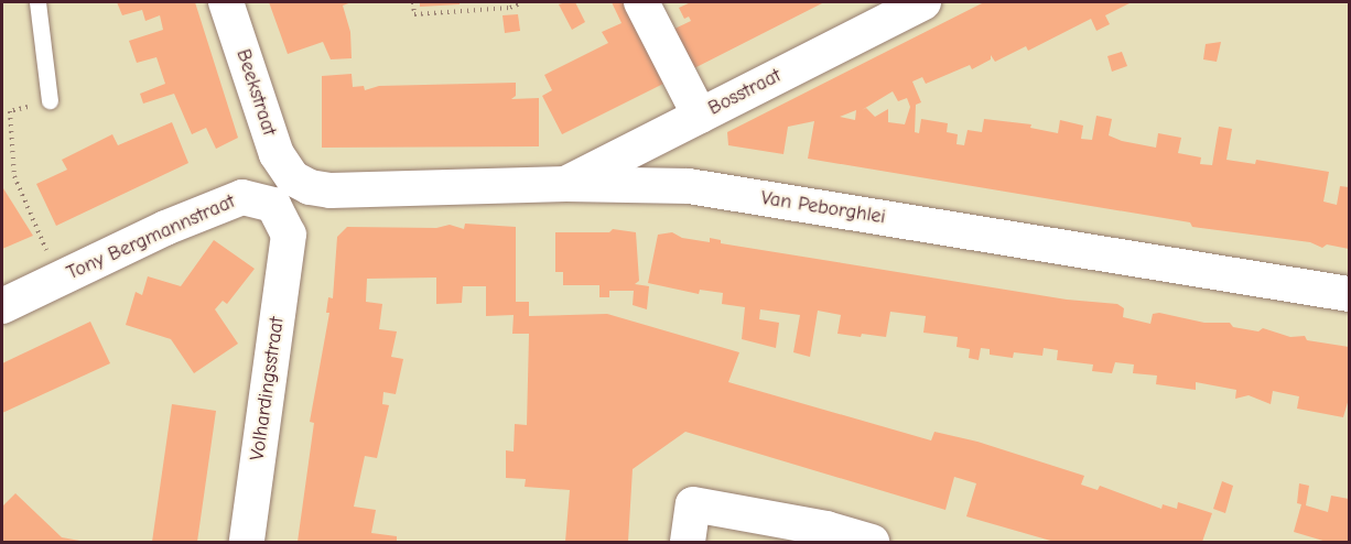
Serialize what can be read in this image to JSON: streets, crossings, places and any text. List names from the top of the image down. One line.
{"streets":{"street":["Beekstraat","Bosstraat","Van Peborghlei","Tony Bergmannstraat","Volhardingsstraat"]},"crossings":[["Beekstraat","Van Peborghlei"],["Bosstraat","Van Peborghlei"],["Tony Bergmannstraat","Volhardingsstraat"]]}
